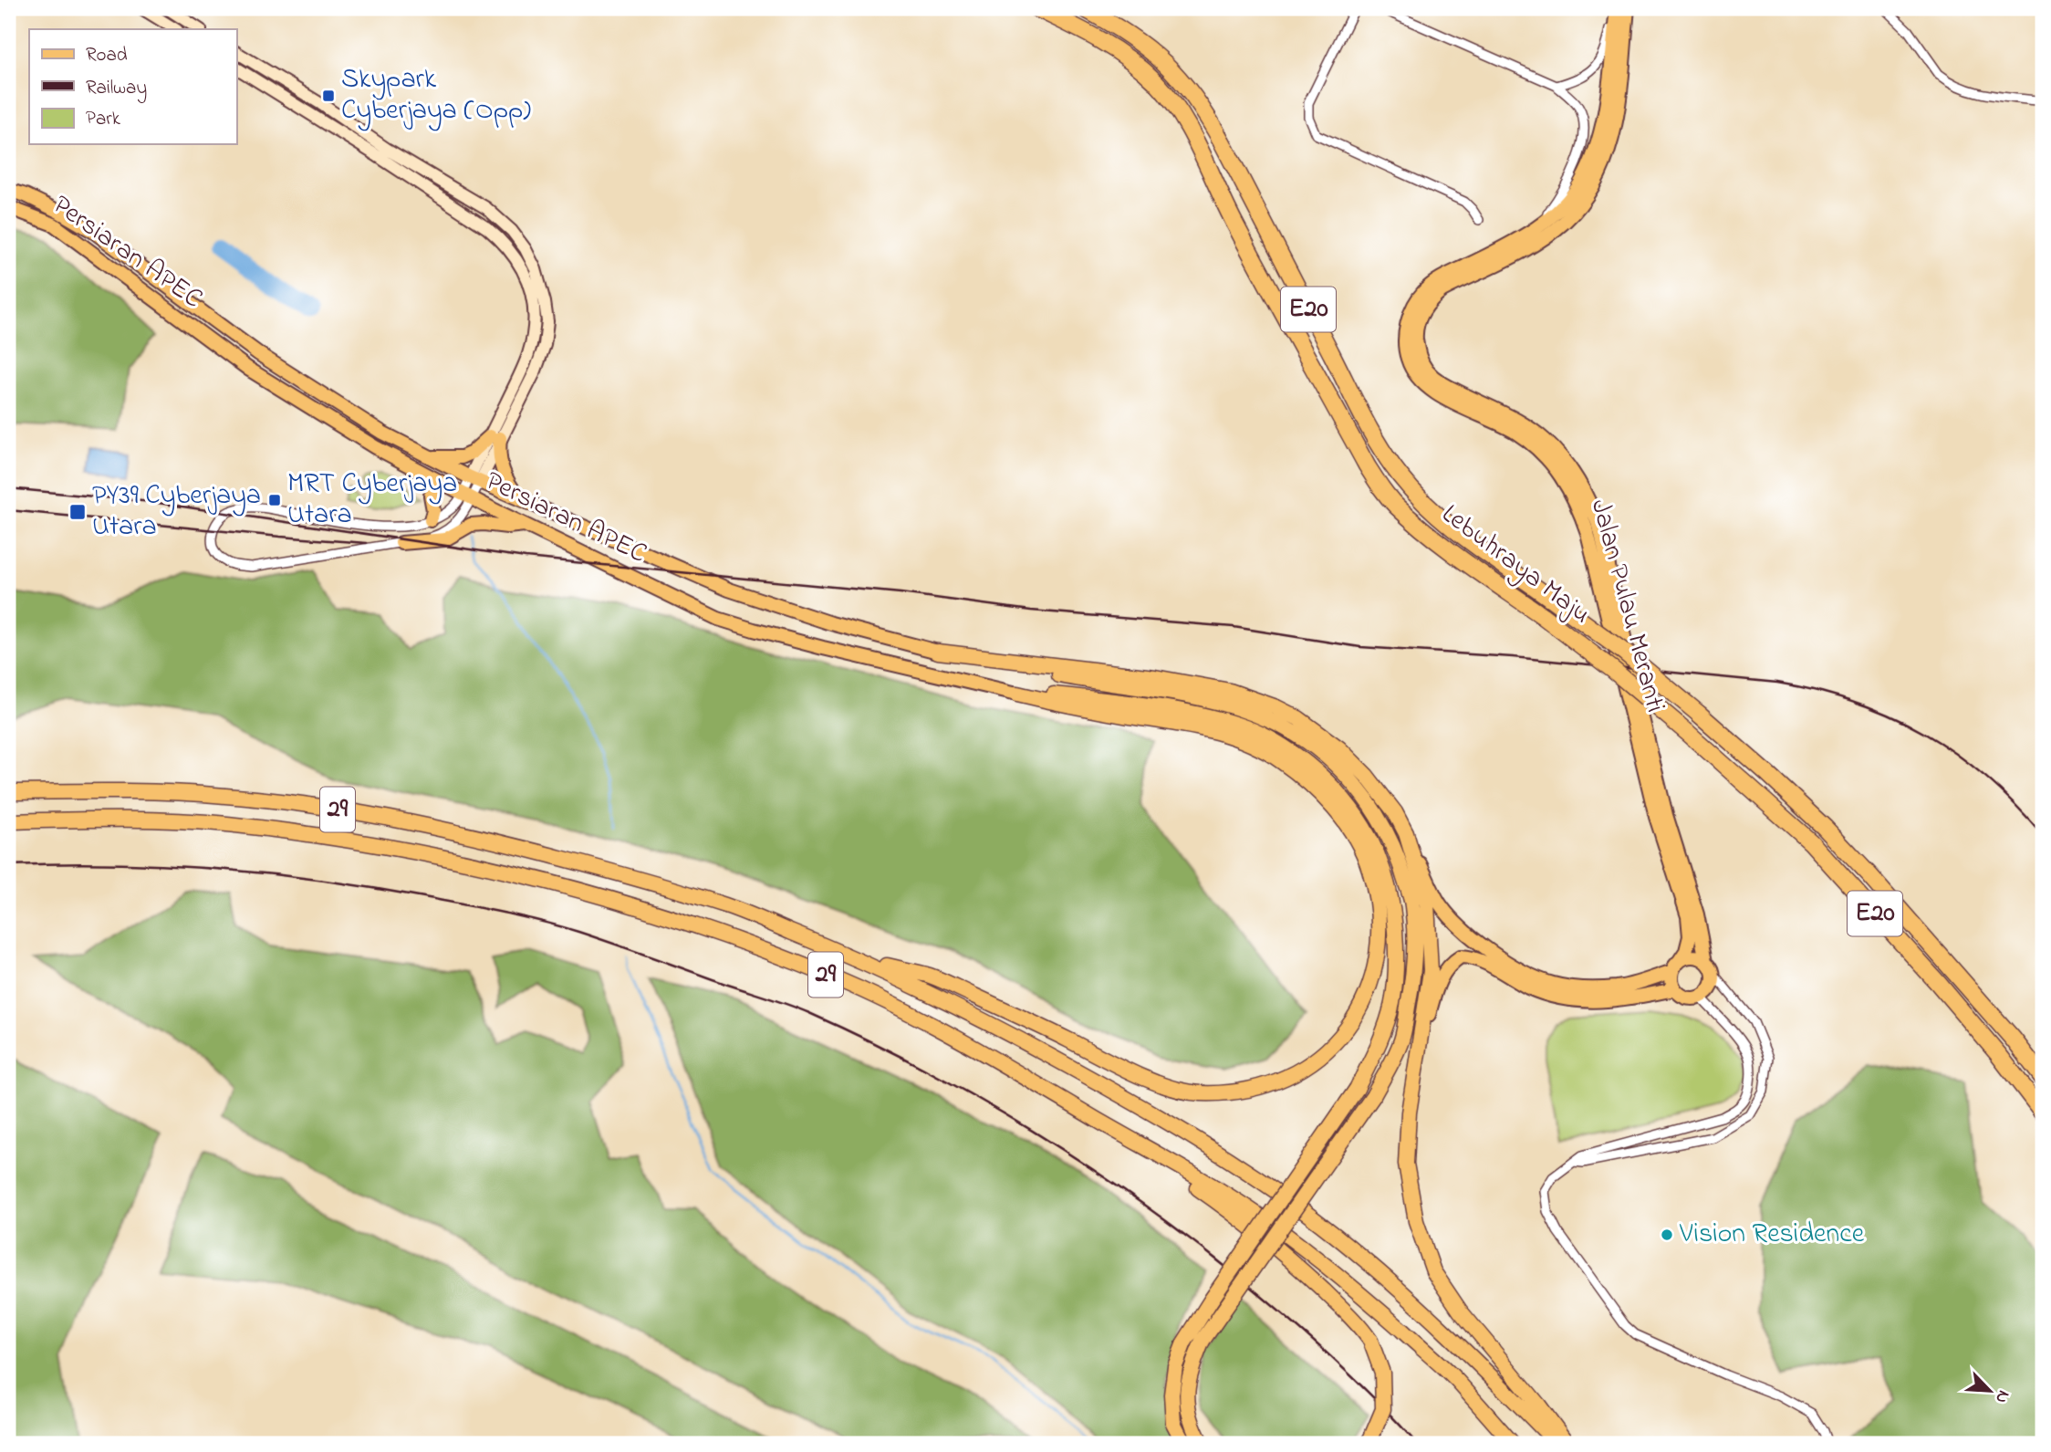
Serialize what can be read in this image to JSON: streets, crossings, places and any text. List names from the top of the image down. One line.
{"streets":{"highway":["E20","Lebuhraya Maju","29"],"main road":["Persiaran APEC","Jalan Pulau Meranti"]},"places":{"transit":["Skypark Cyberjaya (Opp)","MRT Cyberjaya Utara","PY39 Cyberjaya Utara"],"other":["Vision Residence"]},"legend":["Road","Railway","Park"],"north":"bottom right"}
